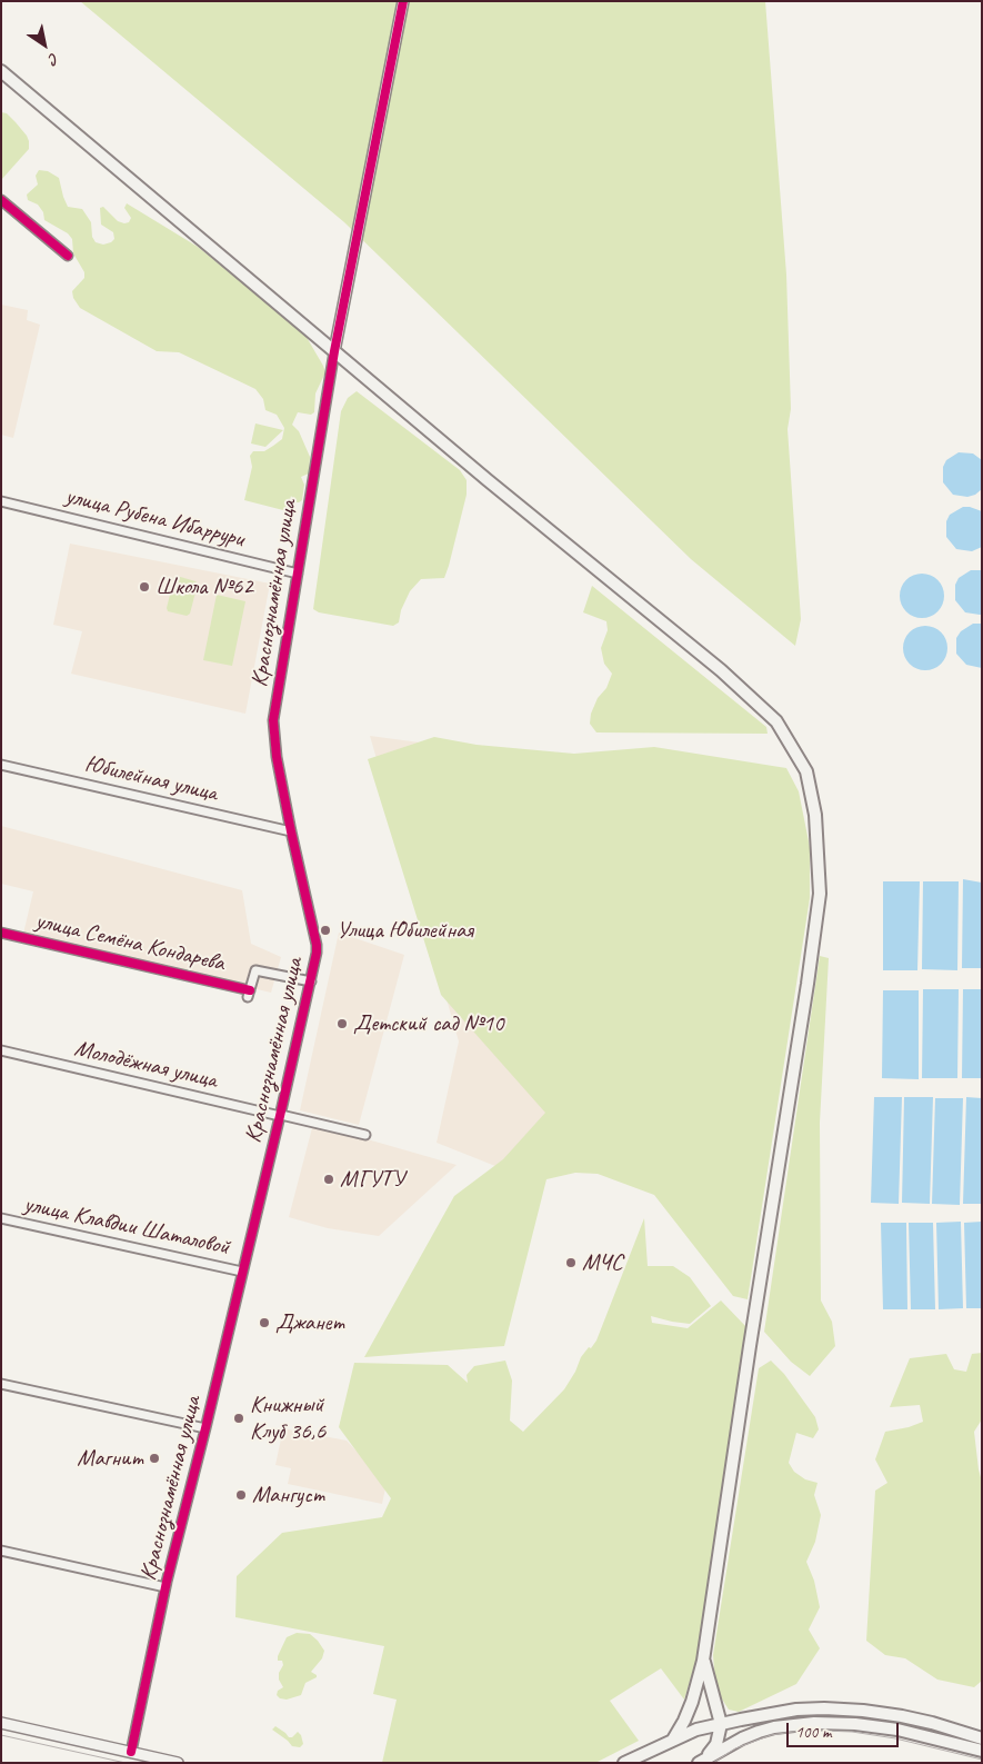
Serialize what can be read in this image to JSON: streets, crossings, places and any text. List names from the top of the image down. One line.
{"streets":{"street":["улица Рубена Ибаррури","Краснознамённая улица","Юбилейная улица","улица Семёна Кондарева","Молодёжная улица","улица Клавдии Шаталовой"]},"crossings":[["улица Рубена Ибаррури","Краснознамённая улица"],["Краснознамённая улица","Юбилейная улица"],["Краснознамённая улица","улица Семёна Кондарева"],["Краснознамённая улица","Молодёжная улица"],["Краснознамённая улица","улица Клавдии Шаталовой"]],"places":["Школа №62","Улица Юбилейная","Детский сад №10","МГУТУ","МЧС","Джанет","Книжный Клуб 36,6","Магнит","Мангуст"],"scale_bar":"100 m","north":"bottom right"}
